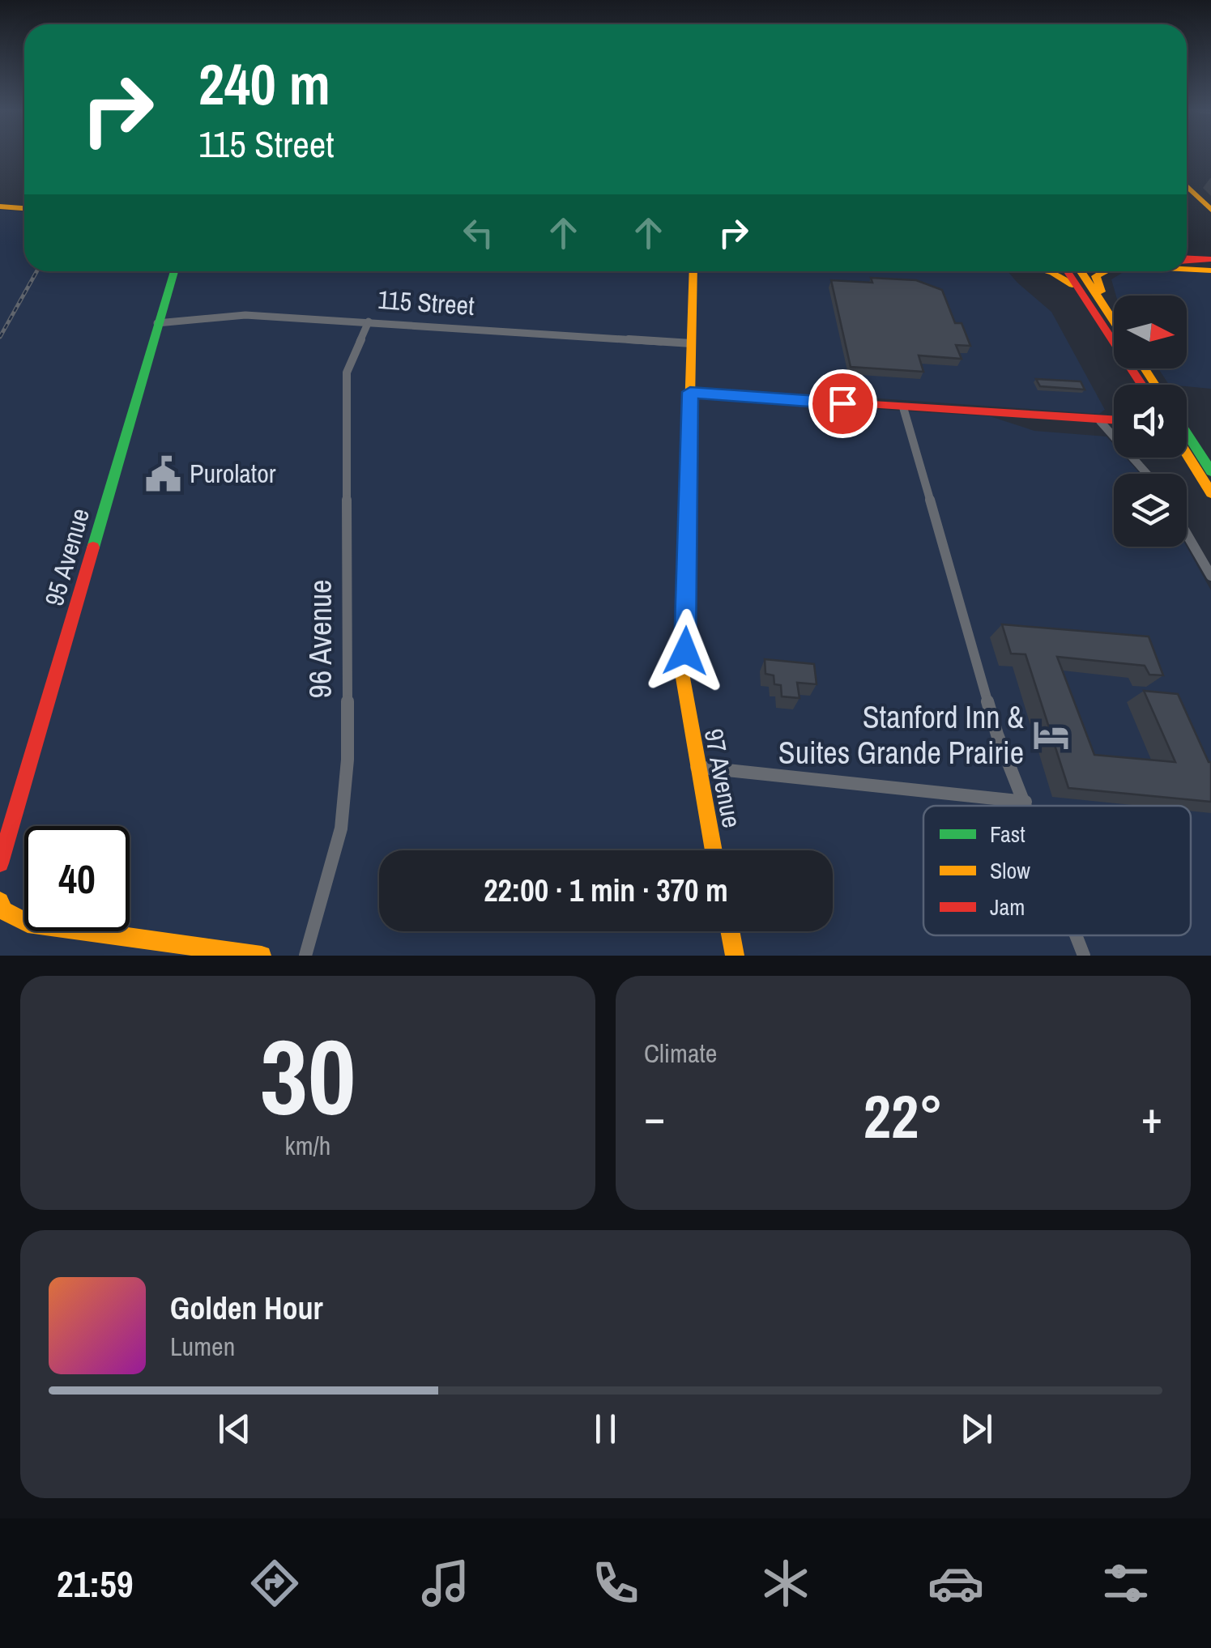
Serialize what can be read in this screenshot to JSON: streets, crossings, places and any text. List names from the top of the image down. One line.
{"streets":{"street":["115 Street","95 Avenue","96 Avenue","97 Avenue"]},"crossings":[["115 Street","95 Avenue"],["115 Street","96 Avenue"],["115 Street","97 Avenue"]],"places":{"public building":["Purolator"],"hotel":["Stanford Inn & Suites Grande Prairie"]},"legend":["Fast","Slow","Jam"],"north":"right","page":{"turn":["240 m","115 Street"],"limit":"40","trip":"22:00 · 1 min · 370 m","tile":[["30","km/h"],"Climate"],"heat":["−","22°","+"],"song":["Golden Hour","Lumen"],"tabs":"21:59"}}
